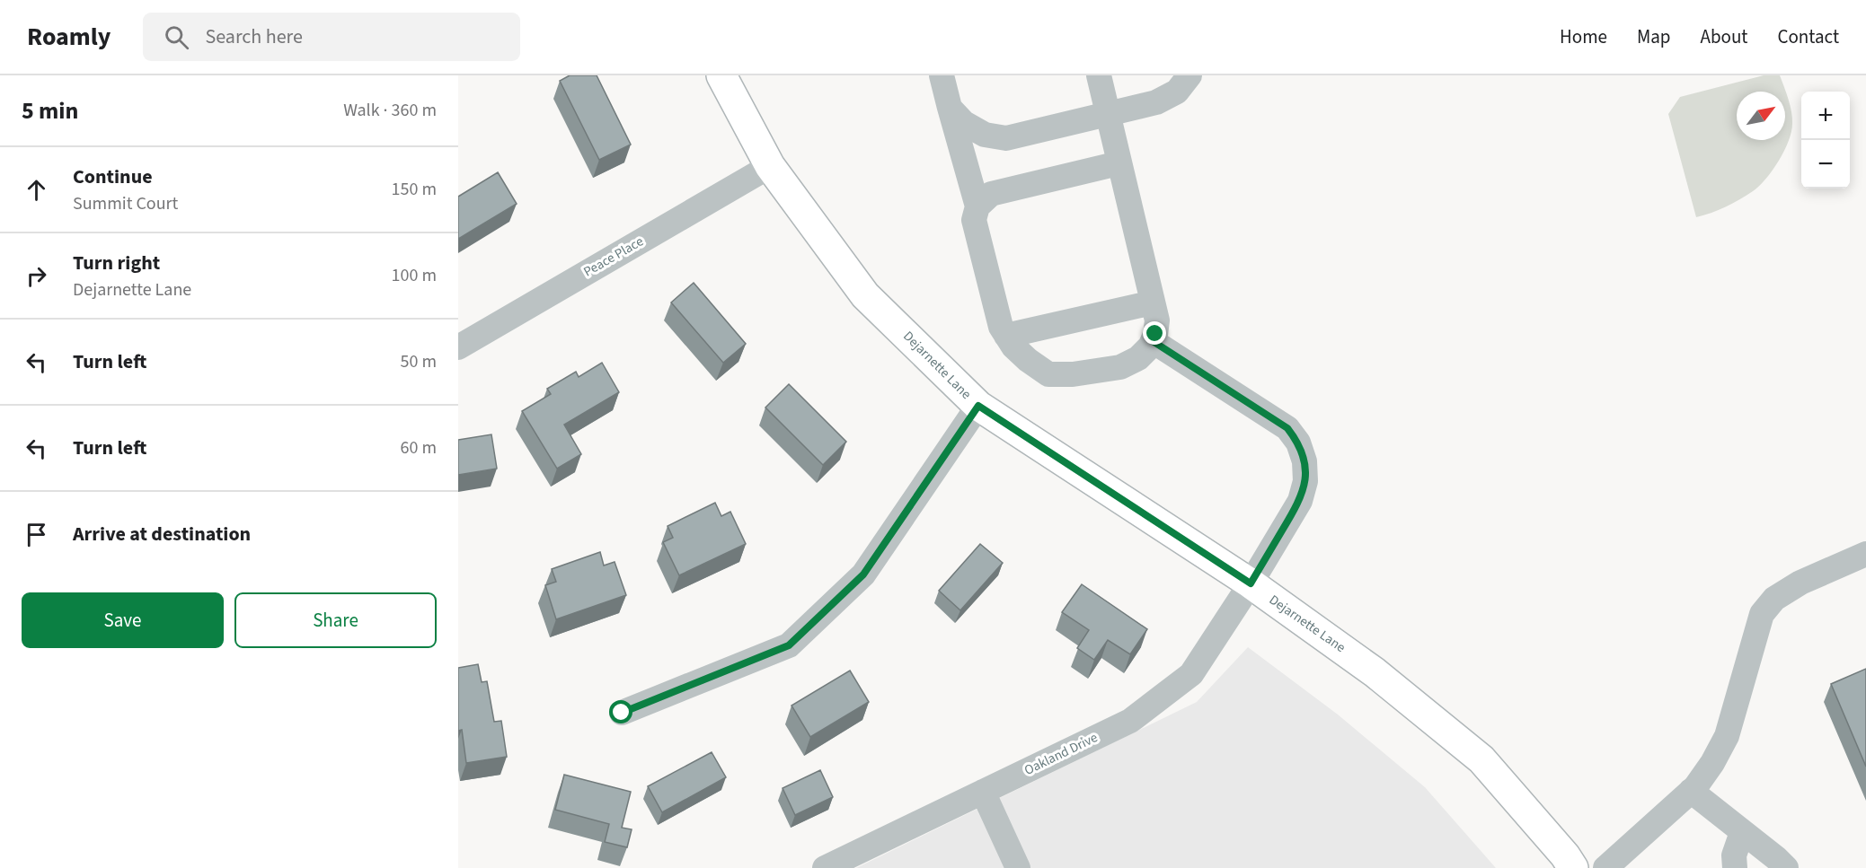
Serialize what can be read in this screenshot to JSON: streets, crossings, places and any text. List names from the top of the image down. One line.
{"streets":{"main road":["Dejarnette Lane"],"street":["Peace Place","Oakland Drive"]},"crossings":[["Peace Place","Dejarnette Lane"],["Dejarnette Lane","Oakland Drive"]],"north":"top right","page":{"header":"Roamly","search":"Search here","nav":["Home","Map","About","Contact"],"heading":["5 min","Walk · 360 m"],"map_buttons":["+","−"],"list":[["Continue","Summit Court","150 m"],["Turn right","Dejarnette Lane","100 m"],["Turn left","50 m"],["Turn left","60 m"],"Arrive at destination"],"buttons":["Save","Share"]}}
